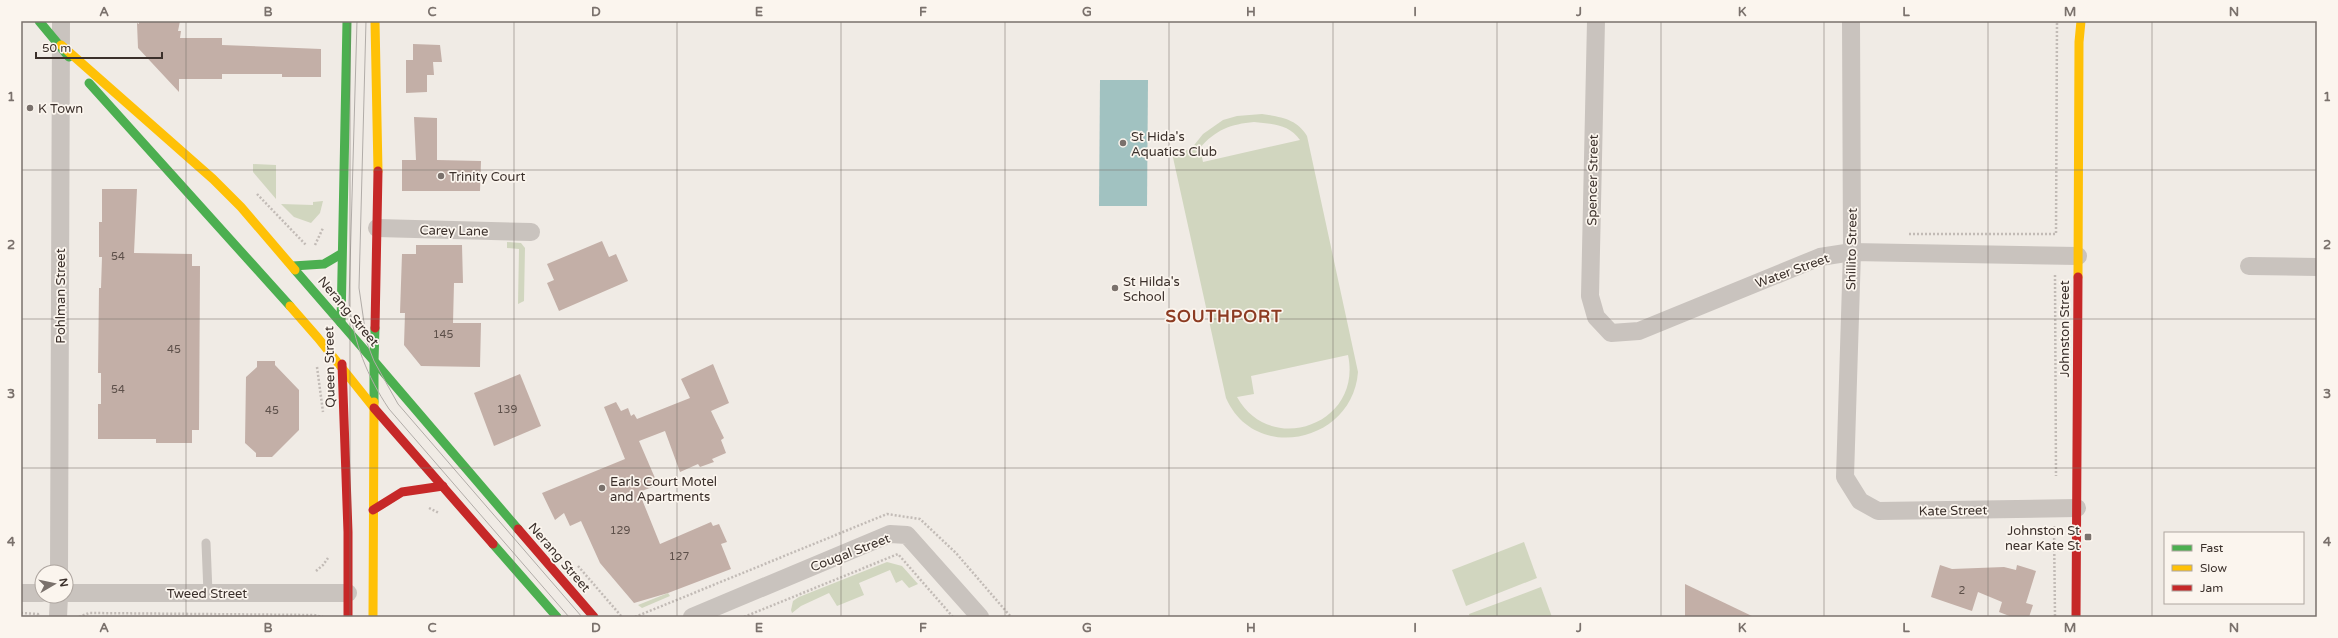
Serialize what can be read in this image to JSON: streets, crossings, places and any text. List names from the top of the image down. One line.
{"streets":{"main road":["Nerang Street","Johnston Street","Queen Street"],"street":["Spencer Street","Carey Lane","Shillito Street","Water Street","Pohlman Street","Kate Street","Cougal Street","Tweed Street"]},"crossings":[["Spencer Street","Water Street"],["Shillito Street","Water Street"],["Shillito Street","Kate Street"],["Water Street","Johnston Street"],["Pohlman Street","Nerang Street"],["Nerang Street","Queen Street"],["Johnston Street","Kate Street"],["Queen Street","Tweed Street"]],"districts":["SOUTHPORT"],"places":{"other":["K Town","St Hida's Aquatics Club","Trinity Court","St Hilda's School","Earls Court Motel and Apartments"],"transit":["Johnston St near Kate St"]},"house_numbers":["54","145","45","54","139","45","129","127","2"],"legend":["Fast","Slow","Jam"],"scale_bar":"50 m","north":"right","grid":{"columns":["A","B","C","D","E","F","G","H","I","J","K","L","M","N"],"rows":["1","2","3","4"]}}
